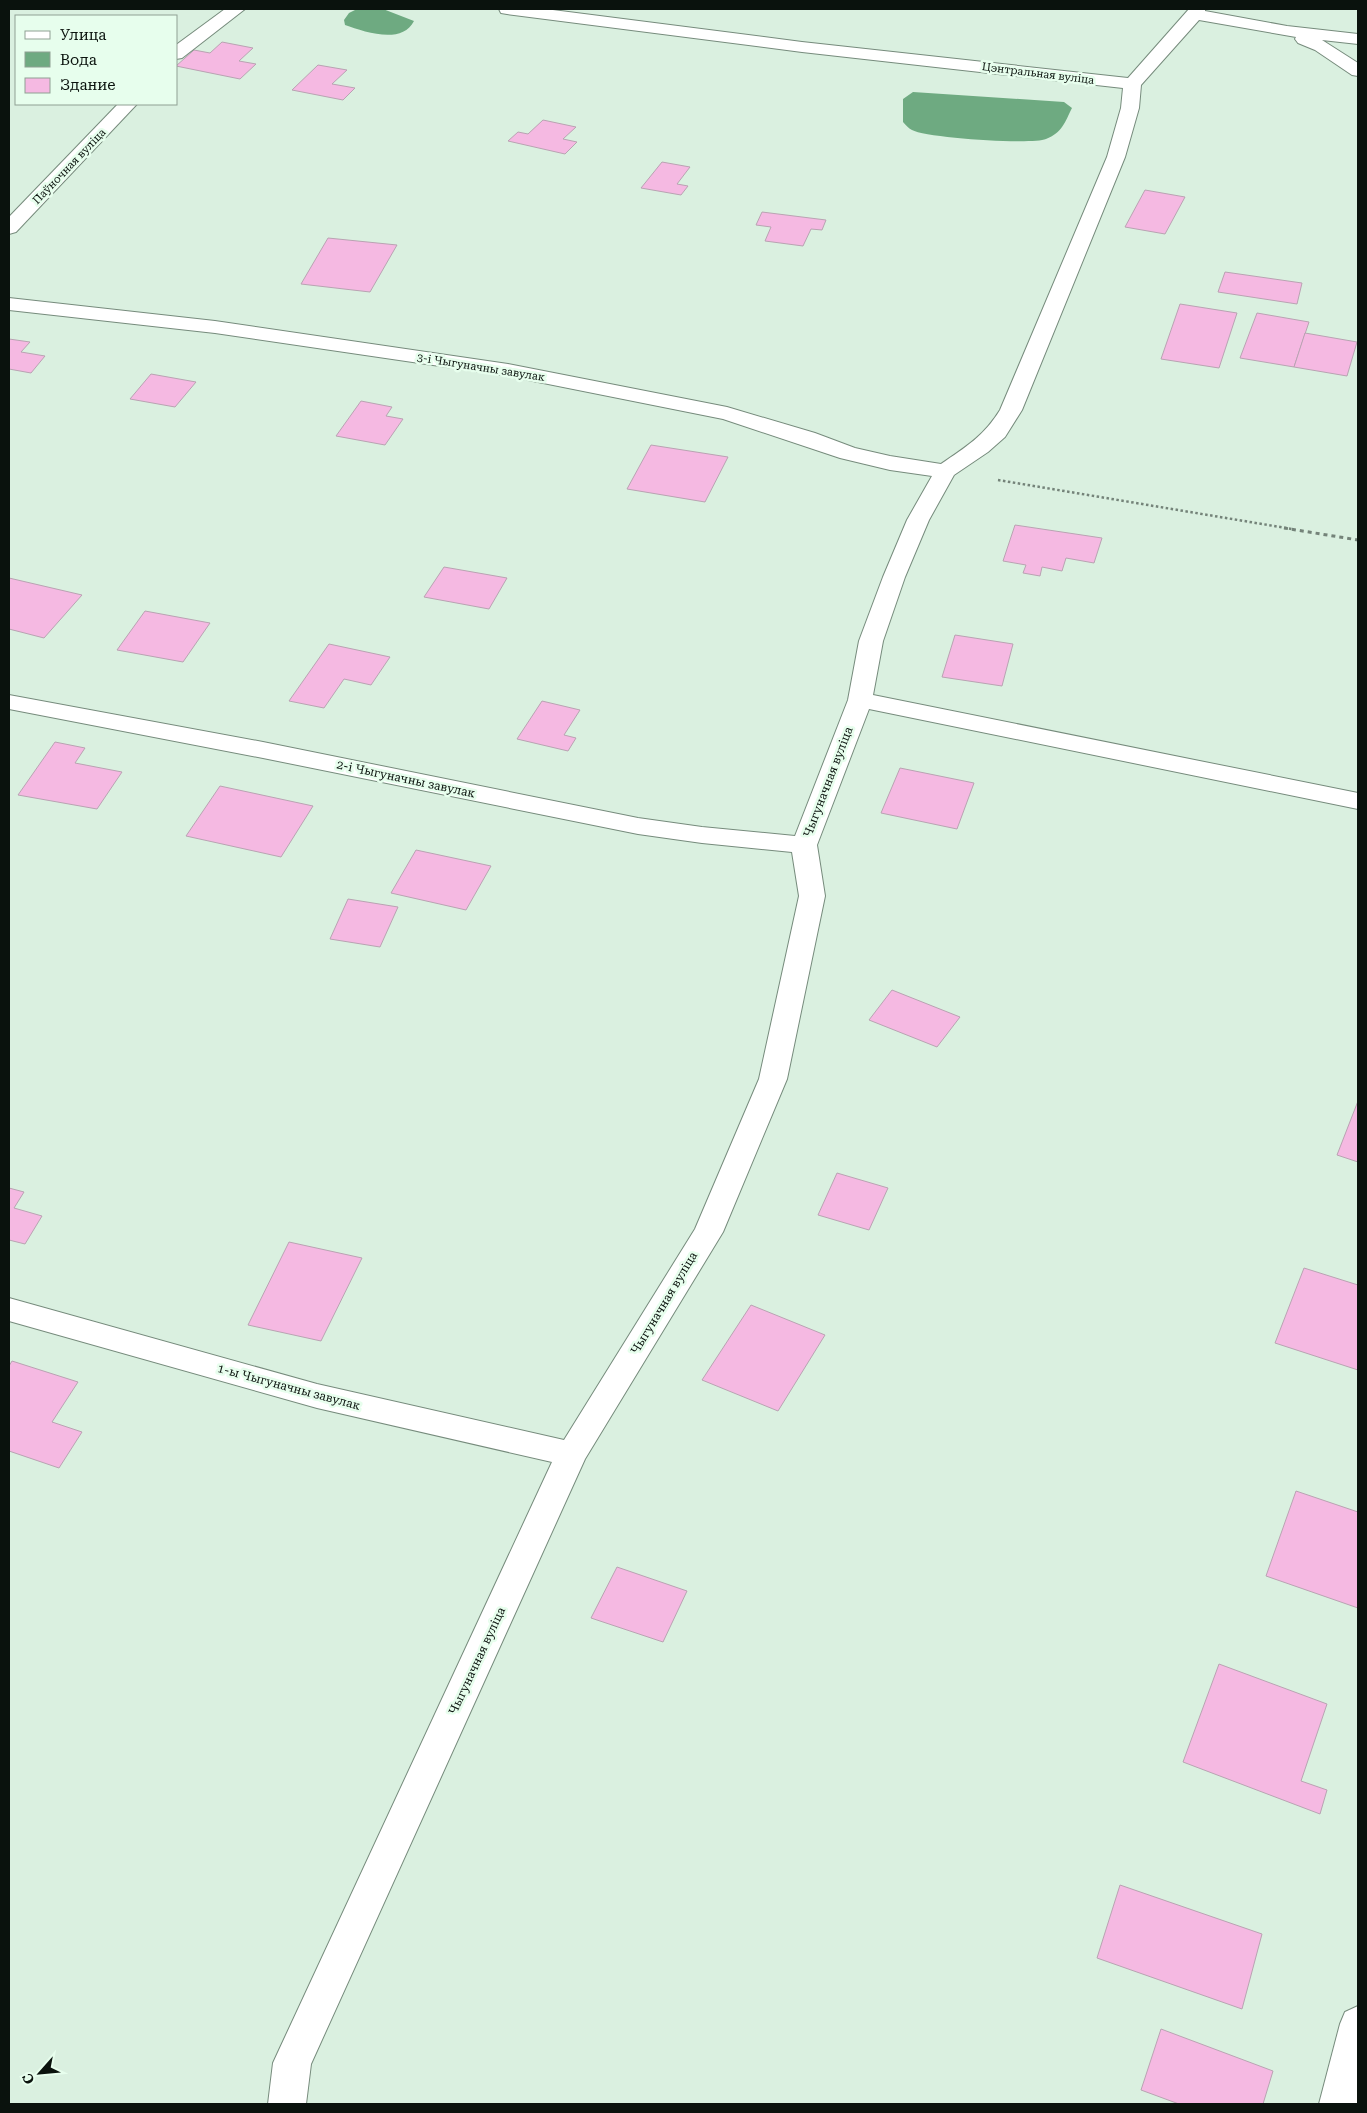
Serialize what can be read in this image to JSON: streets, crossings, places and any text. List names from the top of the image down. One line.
{"streets":{"street":["Цэнтральная вуліца","Паўночная вуліца","3-і Чыгуначны завулак","2-і Чыгуначны завулак","Чыгуначная вуліца","1-ы Чыгуначны завулак"]},"crossings":[["3-і Чыгуначны завулак","Чыгуначная вуліца"],["2-і Чыгуначны завулак","Чыгуначная вуліца"],["Чыгуначная вуліца","1-ы Чыгуначны завулак"]],"legend":["Улица","Вода","Здание"],"north":"bottom left"}
